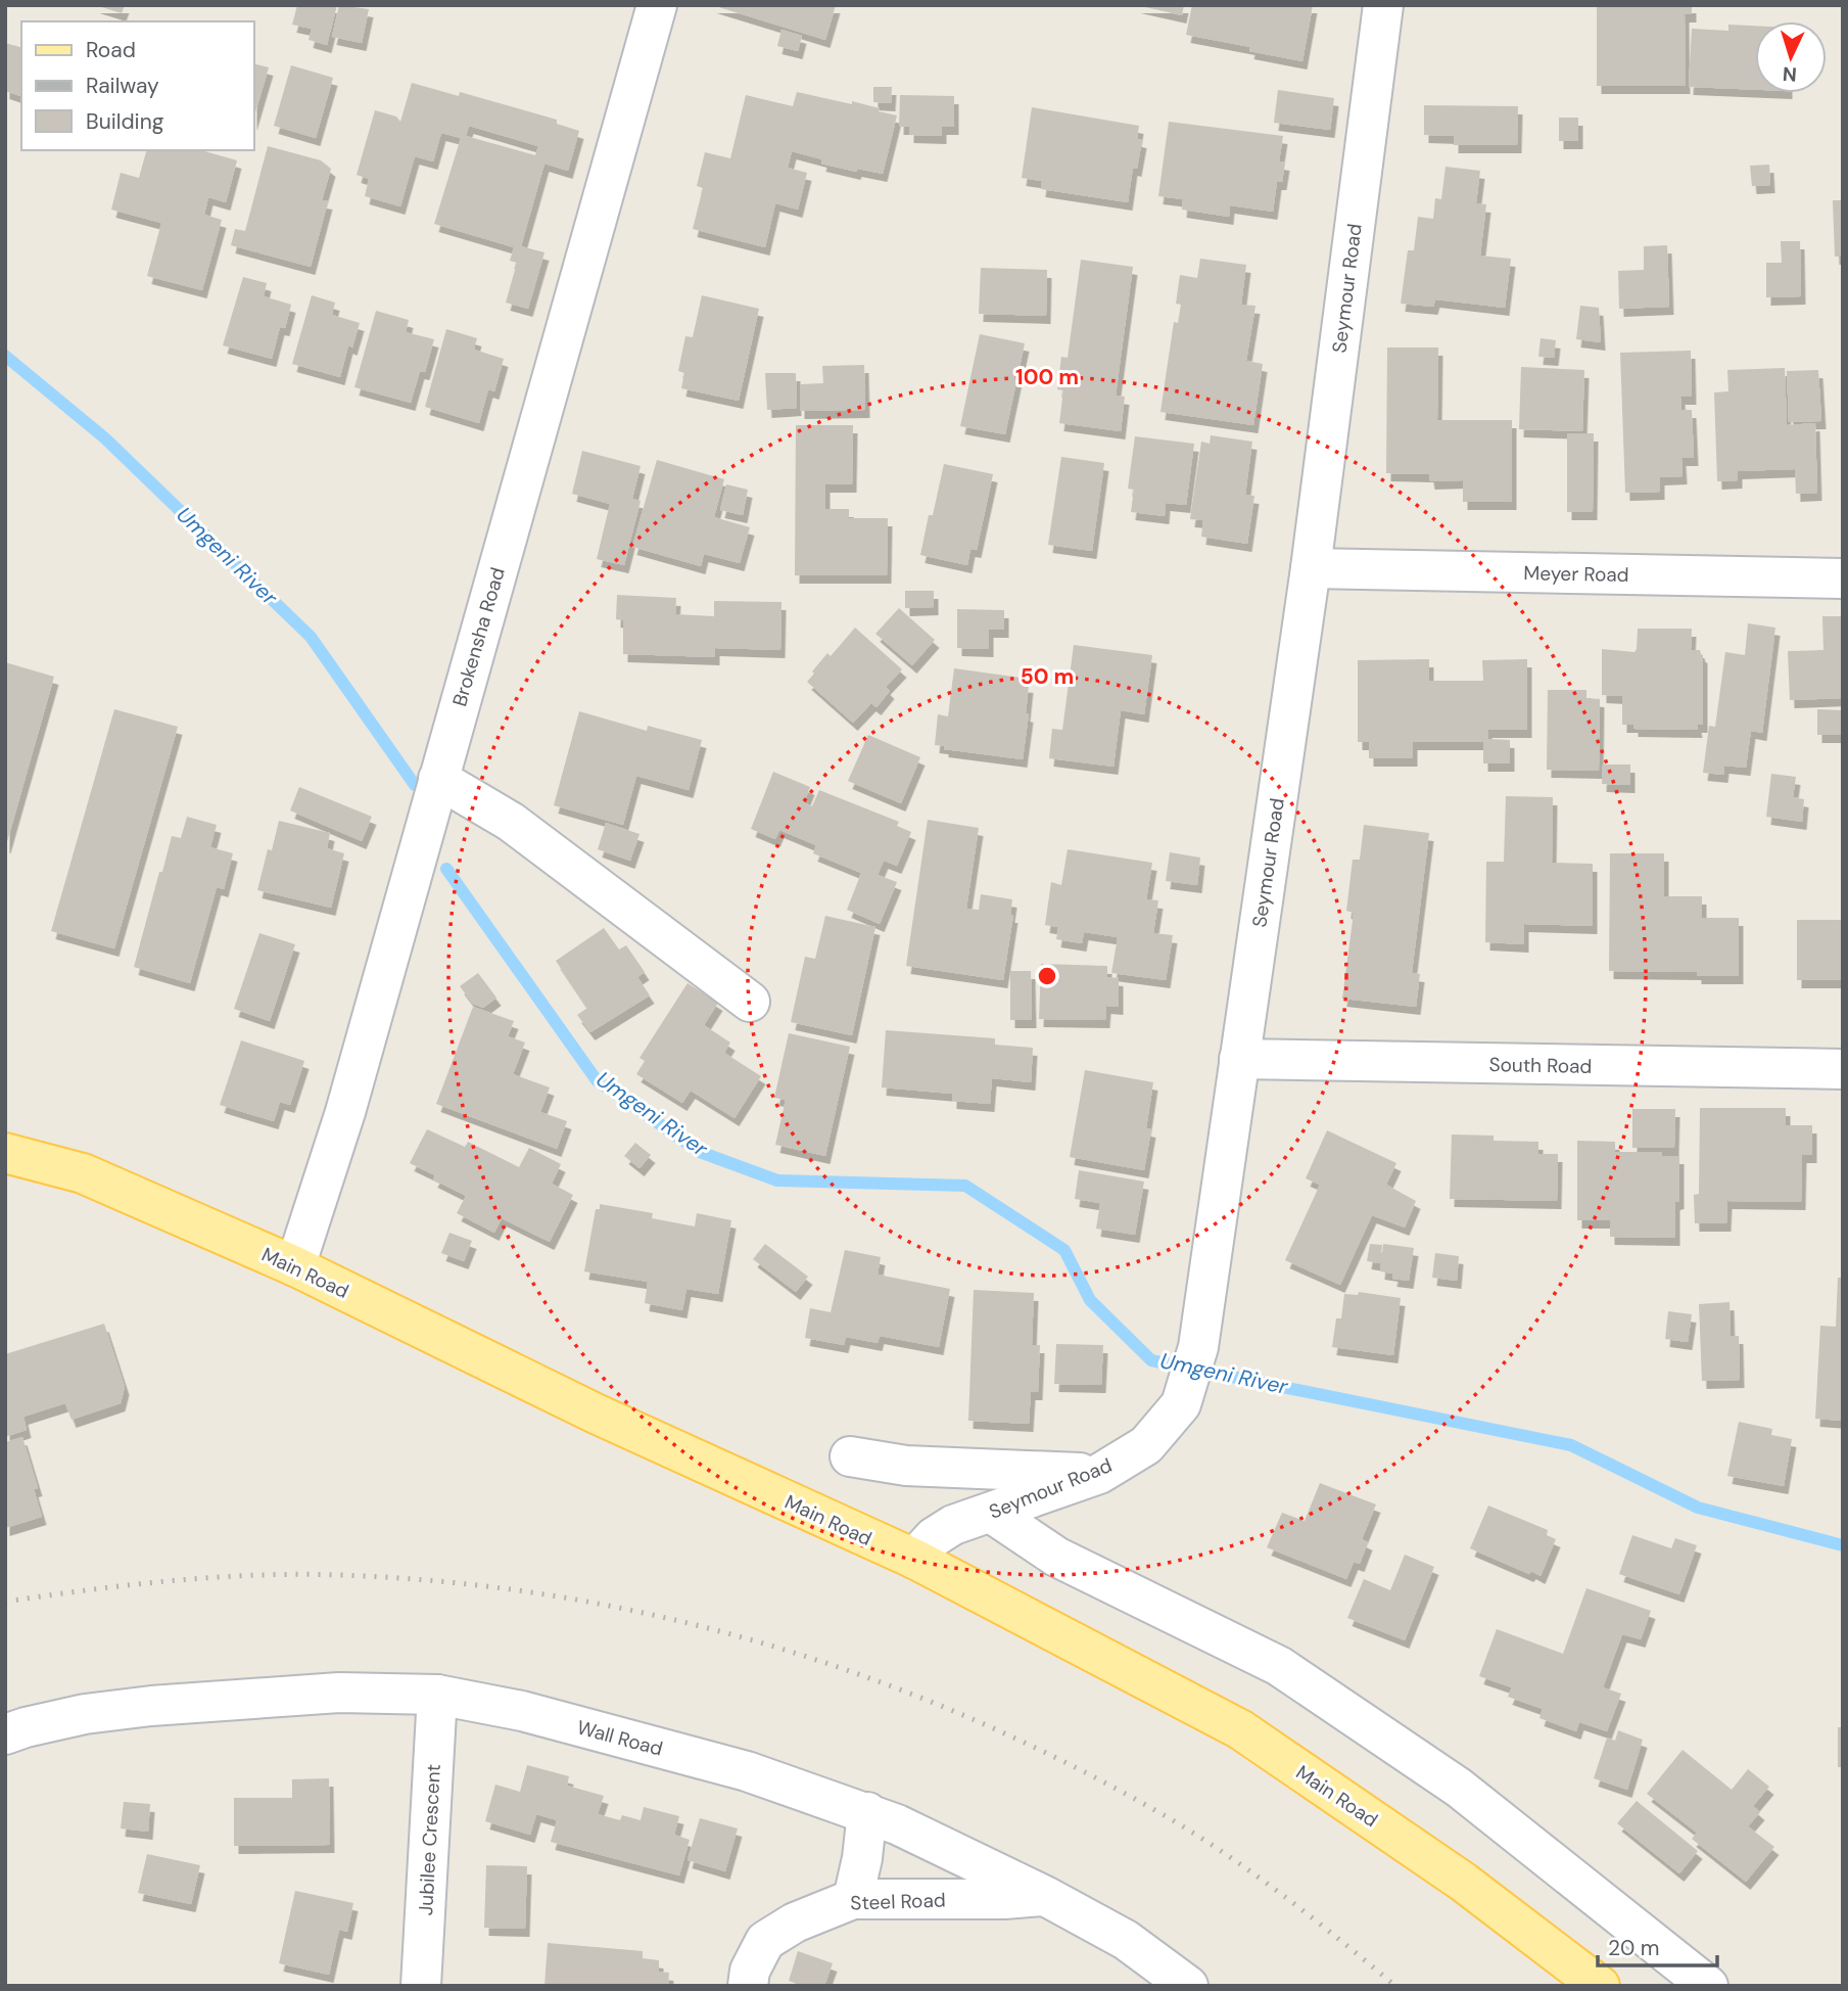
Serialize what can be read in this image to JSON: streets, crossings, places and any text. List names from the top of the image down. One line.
{"streets":{"main road":["Main Road"],"street":["Seymour Road","Meyer Road","Brokensha Road","South Road","Wall Road","Jubilee Crescent","Steel Road"]},"crossings":[["Seymour Road","Meyer Road"],["Seymour Road","South Road"],["Seymour Road","Main Road"],["Brokensha Road","Main Road"],["Wall Road","Jubilee Crescent"],["Wall Road","Steel Road"]],"water":["Umgeni River"],"legend":["Road","Railway","Building"],"scale_bar":"20 m","north":"bottom","rings":["100 m","50 m"]}
